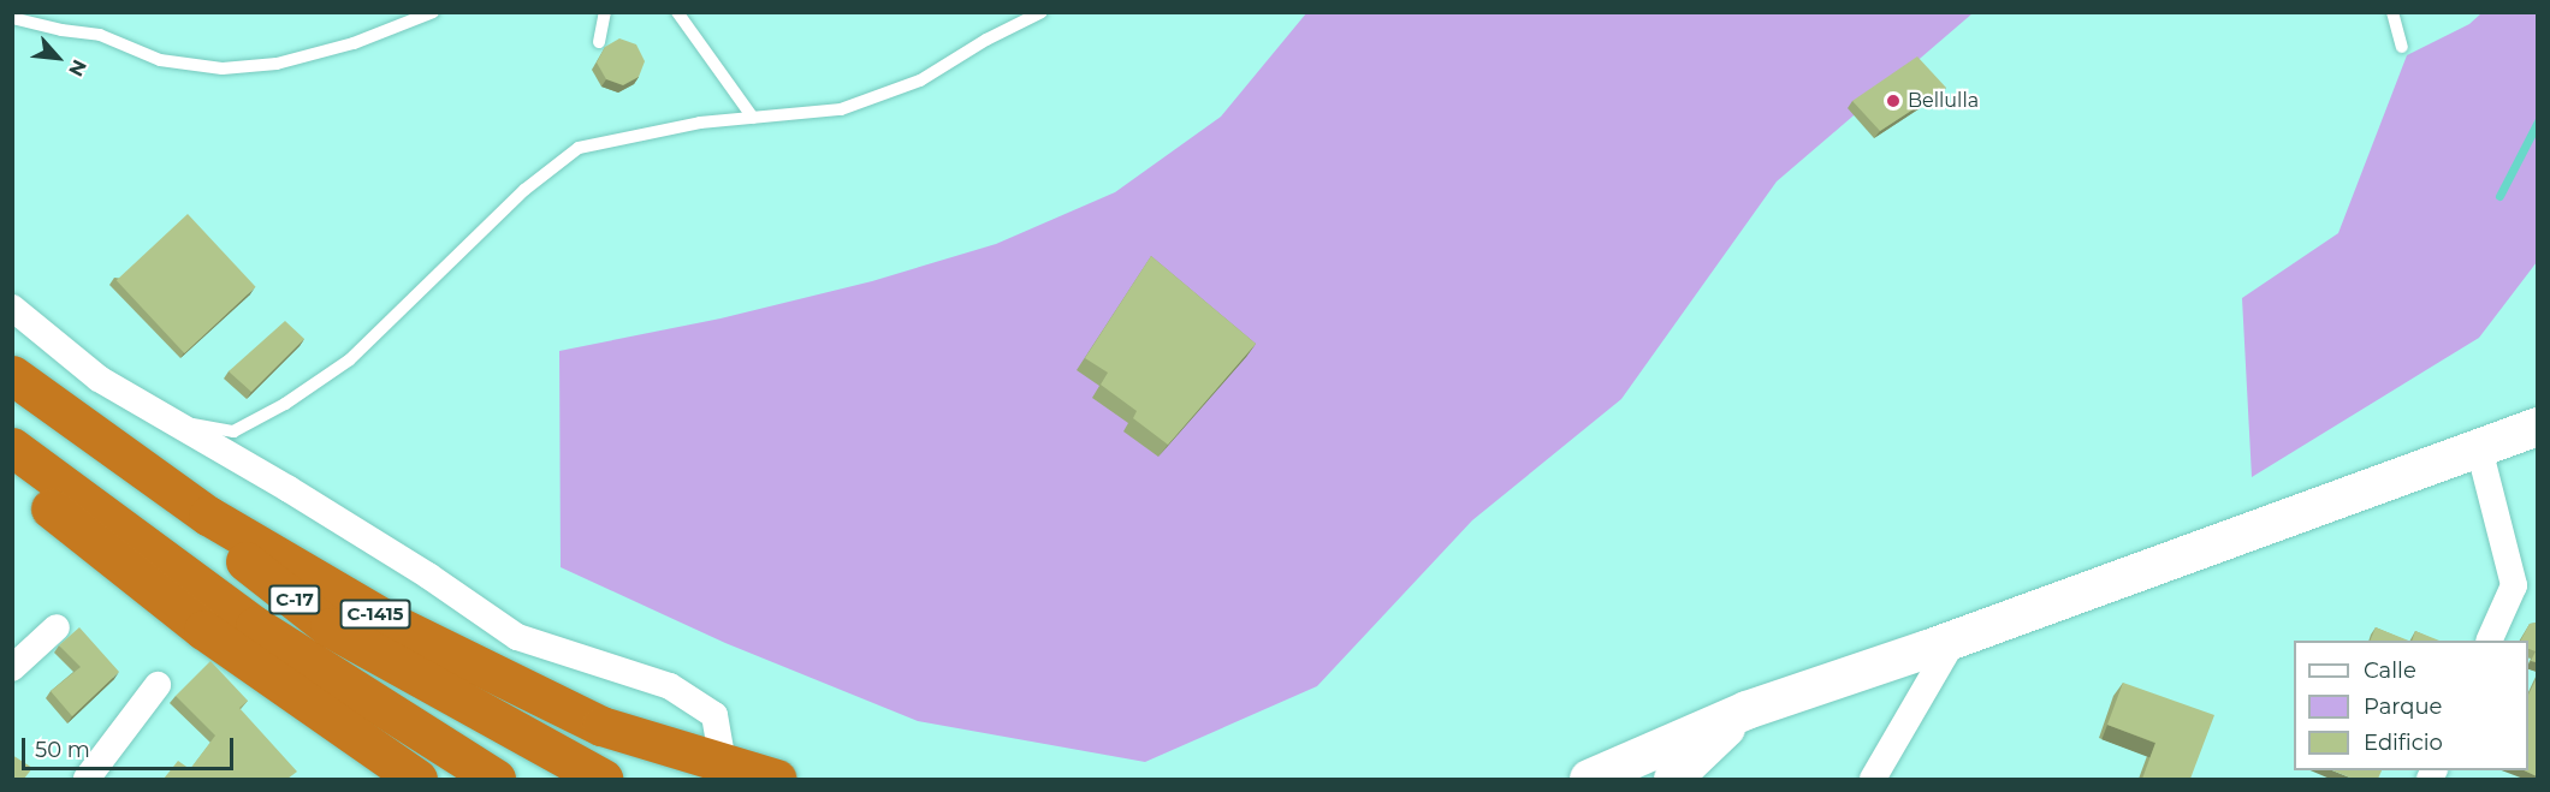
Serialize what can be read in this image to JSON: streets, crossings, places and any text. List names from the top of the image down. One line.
{"streets":{"highway":["C-17","C-1415"]},"crossings":[["C-17","C-1415"]],"places":["Bellulla"],"legend":["Calle","Parque","Edificio"],"scale_bar":"50 m","north":"bottom right"}
